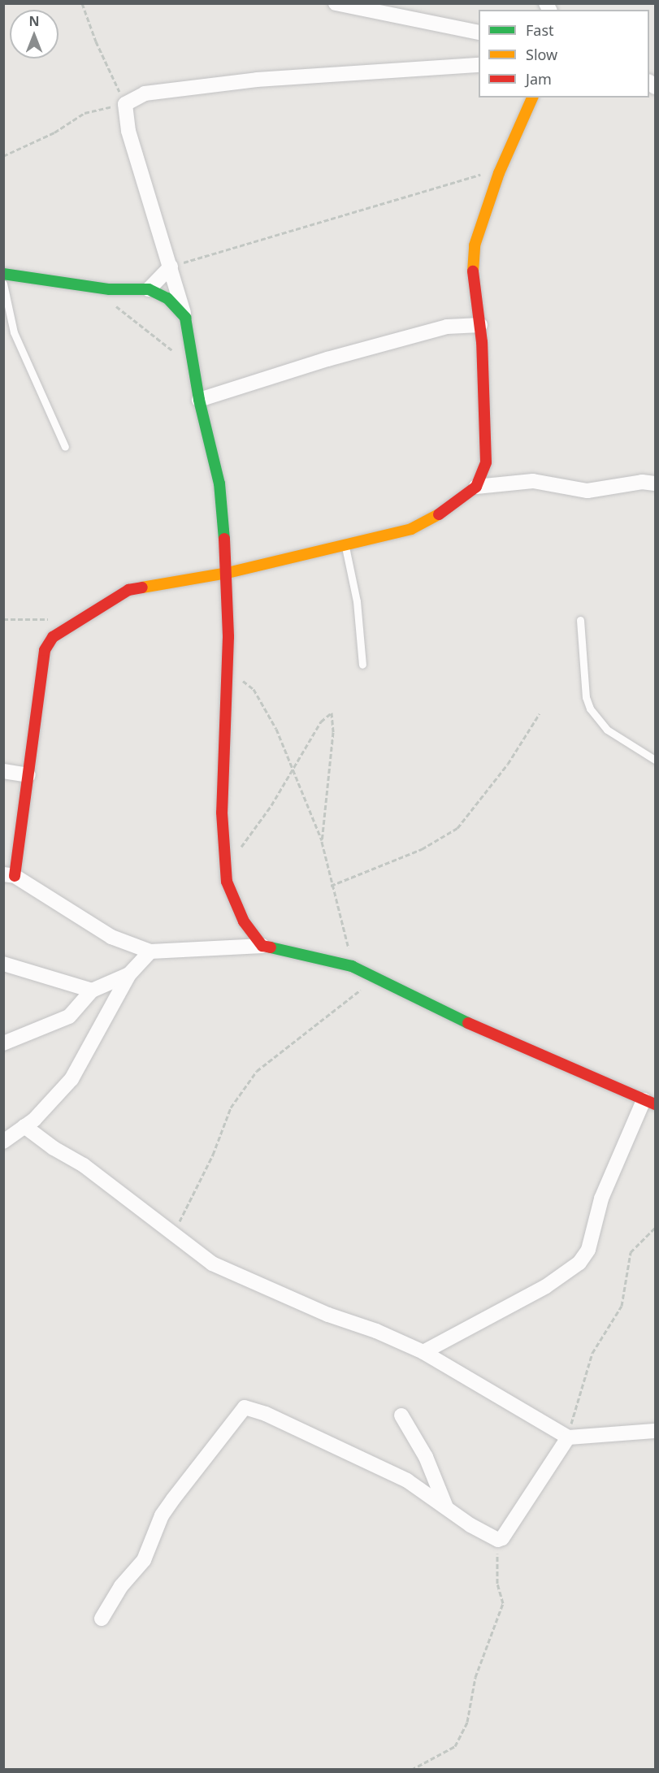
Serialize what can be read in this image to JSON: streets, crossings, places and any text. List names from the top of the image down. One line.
{"legend":["Fast","Slow","Jam"],"north":"top"}
